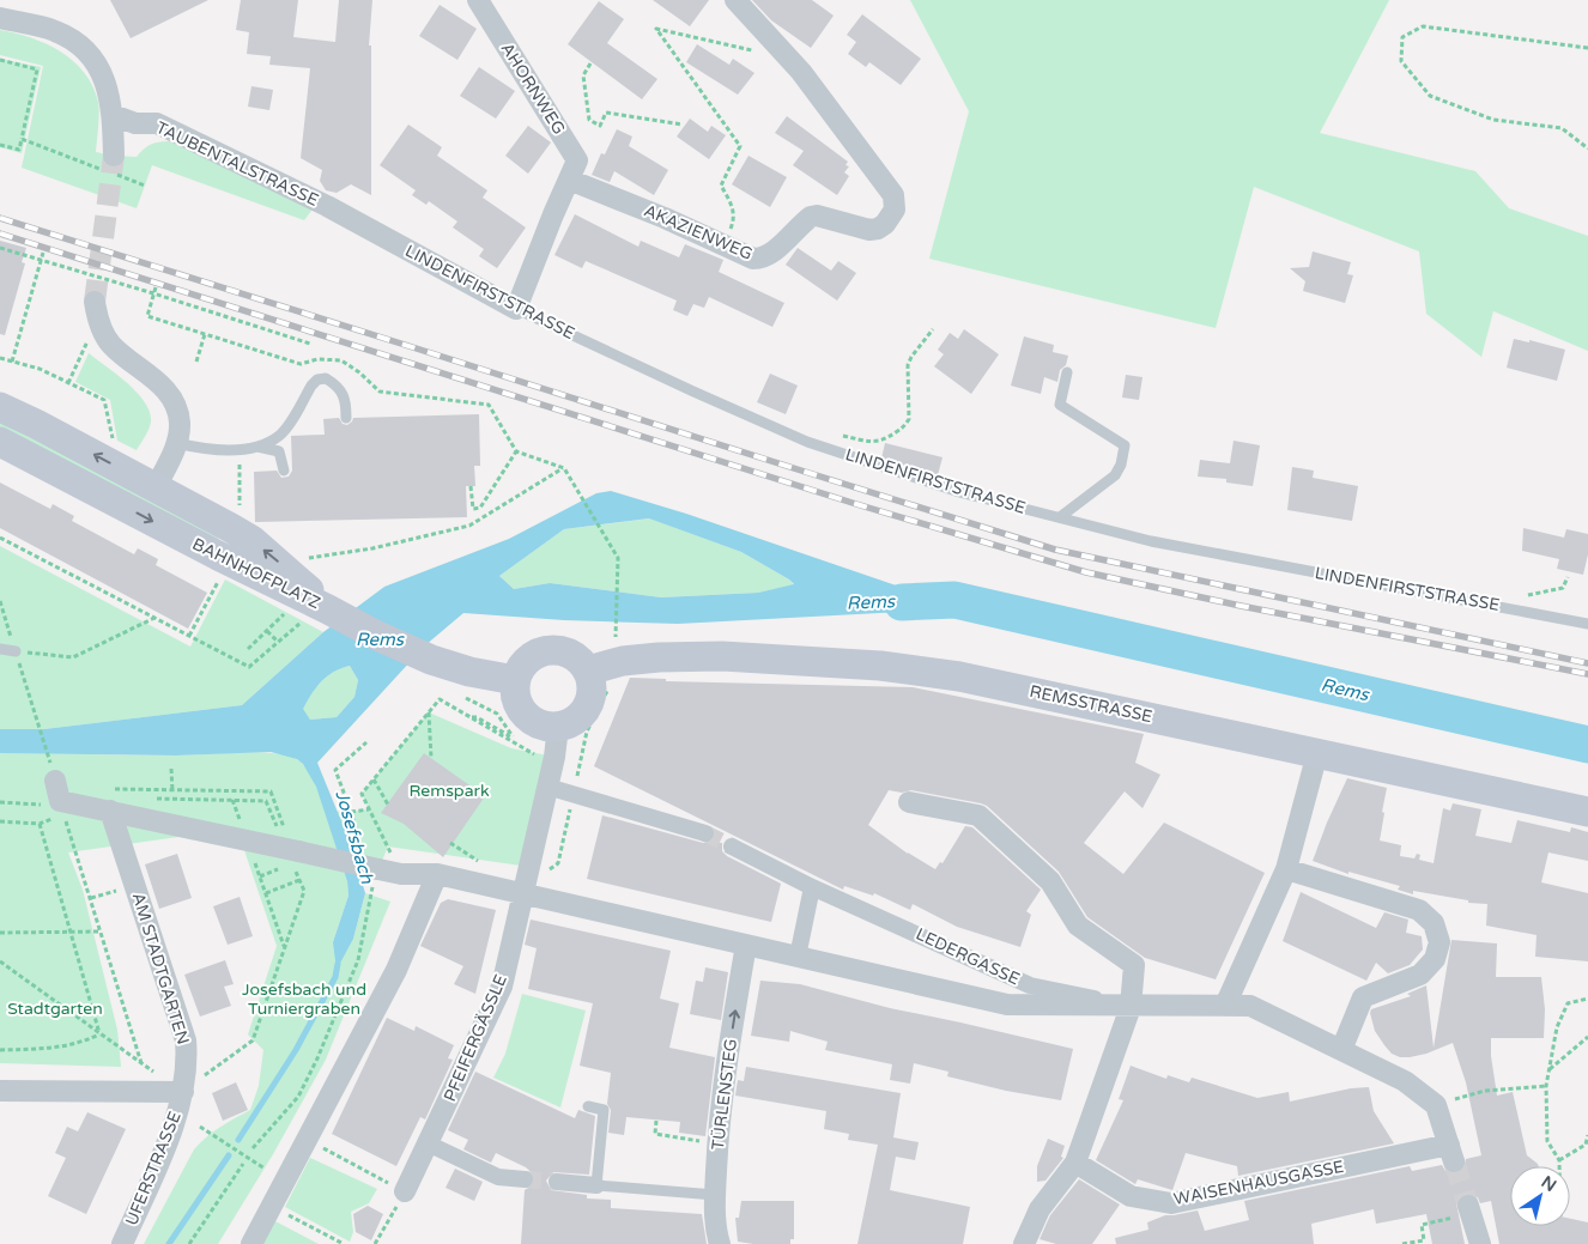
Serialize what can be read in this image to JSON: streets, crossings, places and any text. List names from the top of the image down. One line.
{"streets":{"main road":["BAHNHOFPLATZ","REMSSTRASSE"],"street":["AHORNWEG","TAUBENTALSTRASSE","AKAZIENWEG","LINDENFIRSTSTRASSE","LEDERGASSE","AM STADTGARTEN","PFEIFERGÄSSLE","TÜRLENSTEG","UFERSTRASSE","WAISENHAUSGASSE"]},"crossings":[["AHORNWEG","AKAZIENWEG"],["TAUBENTALSTRASSE","LINDENFIRSTSTRASSE"],["LEDERGASSE","PFEIFERGÄSSLE"],["LEDERGASSE","TÜRLENSTEG"],["LEDERGASSE","WAISENHAUSGASSE"],["AM STADTGARTEN","UFERSTRASSE"]],"one_way":["TÜRLENSTEG"],"water":["Rems","Josefsbach"],"parks":["Remspark","Josefsbach und Turniergraben","Stadtgarten"],"north":"top right"}
